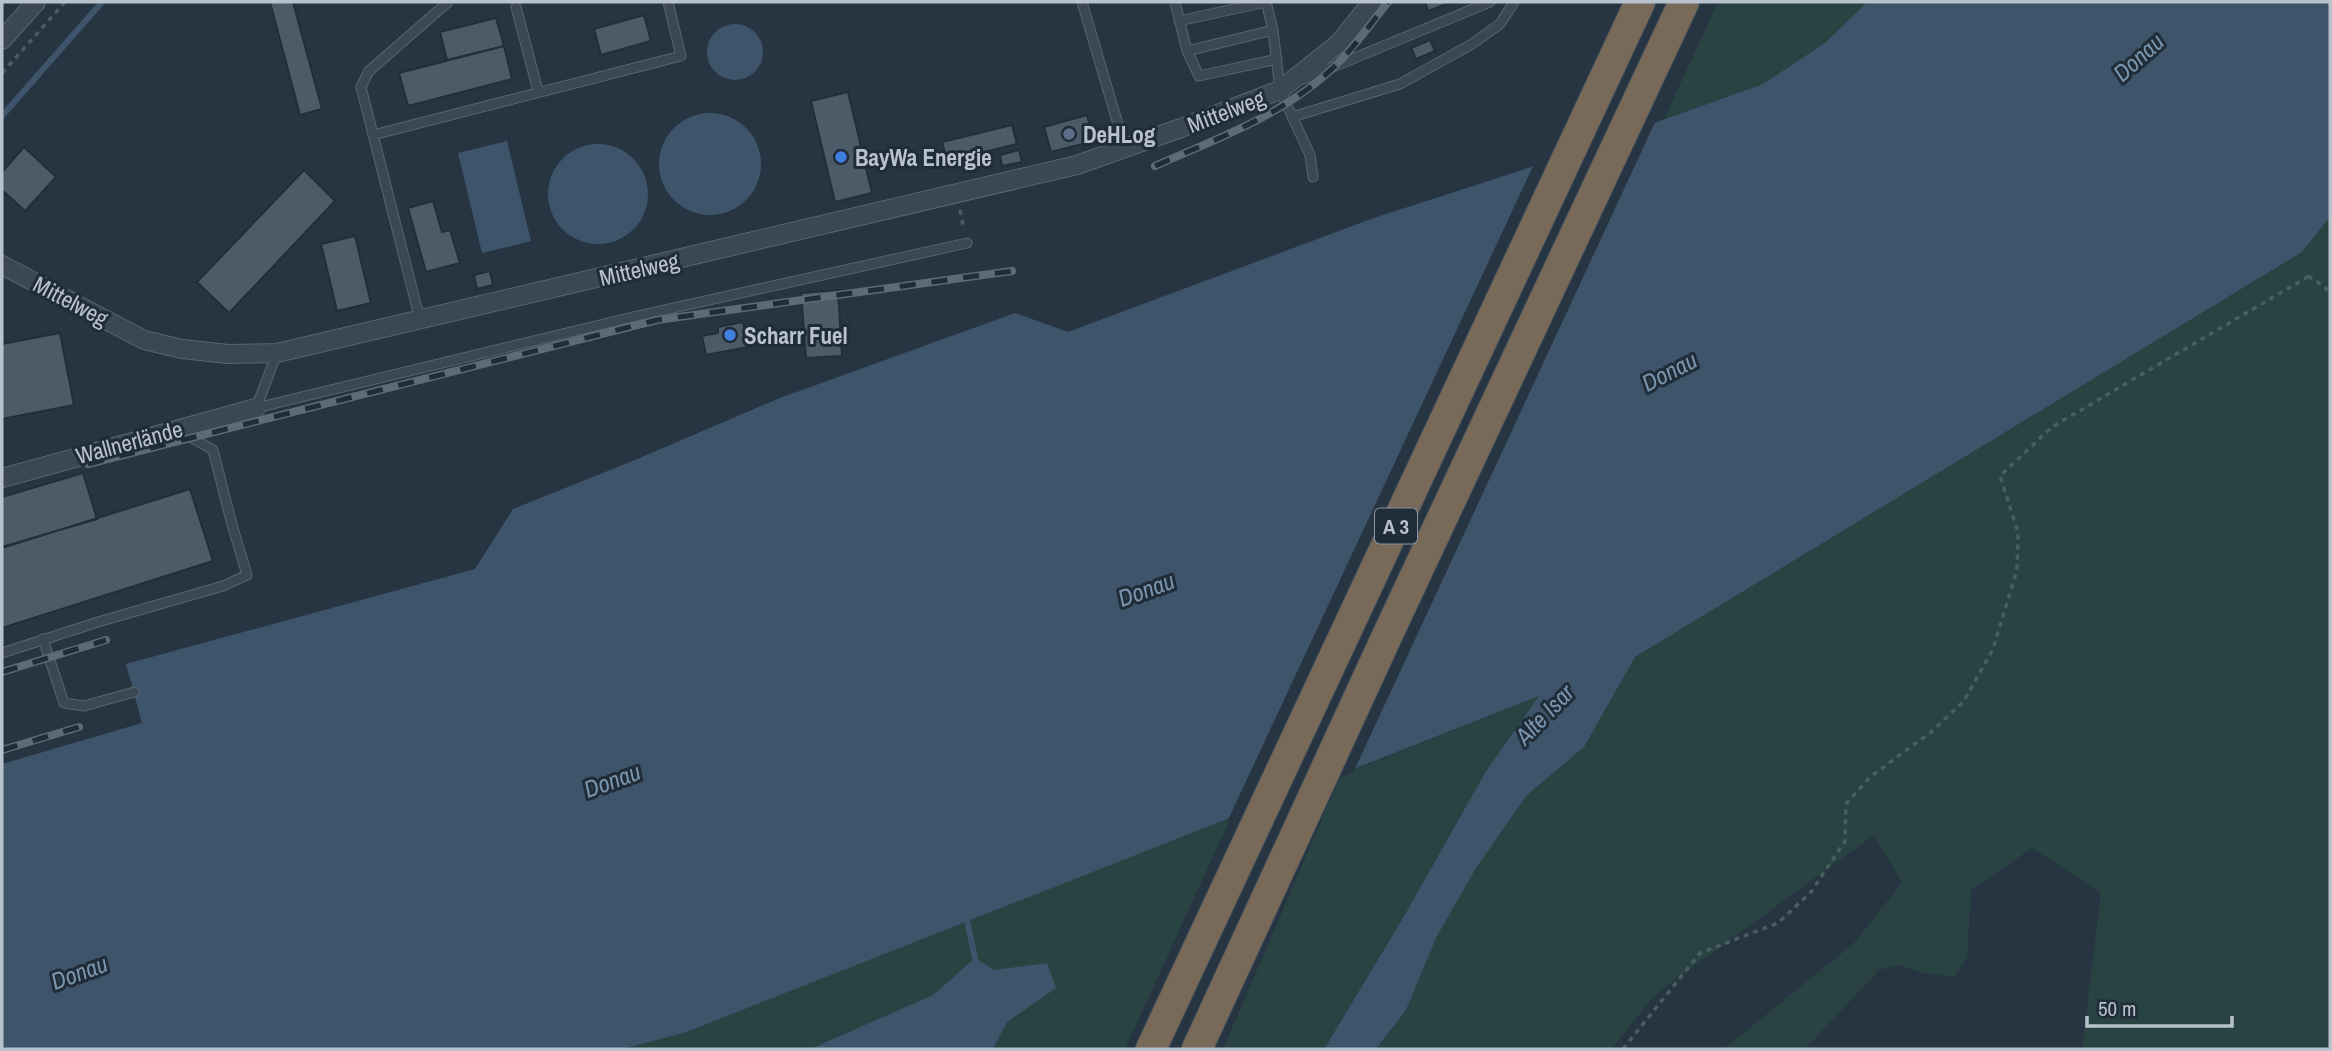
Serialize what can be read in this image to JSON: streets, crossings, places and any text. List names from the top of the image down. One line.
{"streets":{"highway":["A 3"],"street":["Mittelweg","Wallnerlände"]},"water":["Donau","Alte Isar"],"places":["DeHLog","BayWa Energie","Scharr Fuel"],"scale_bar":"50 m"}
